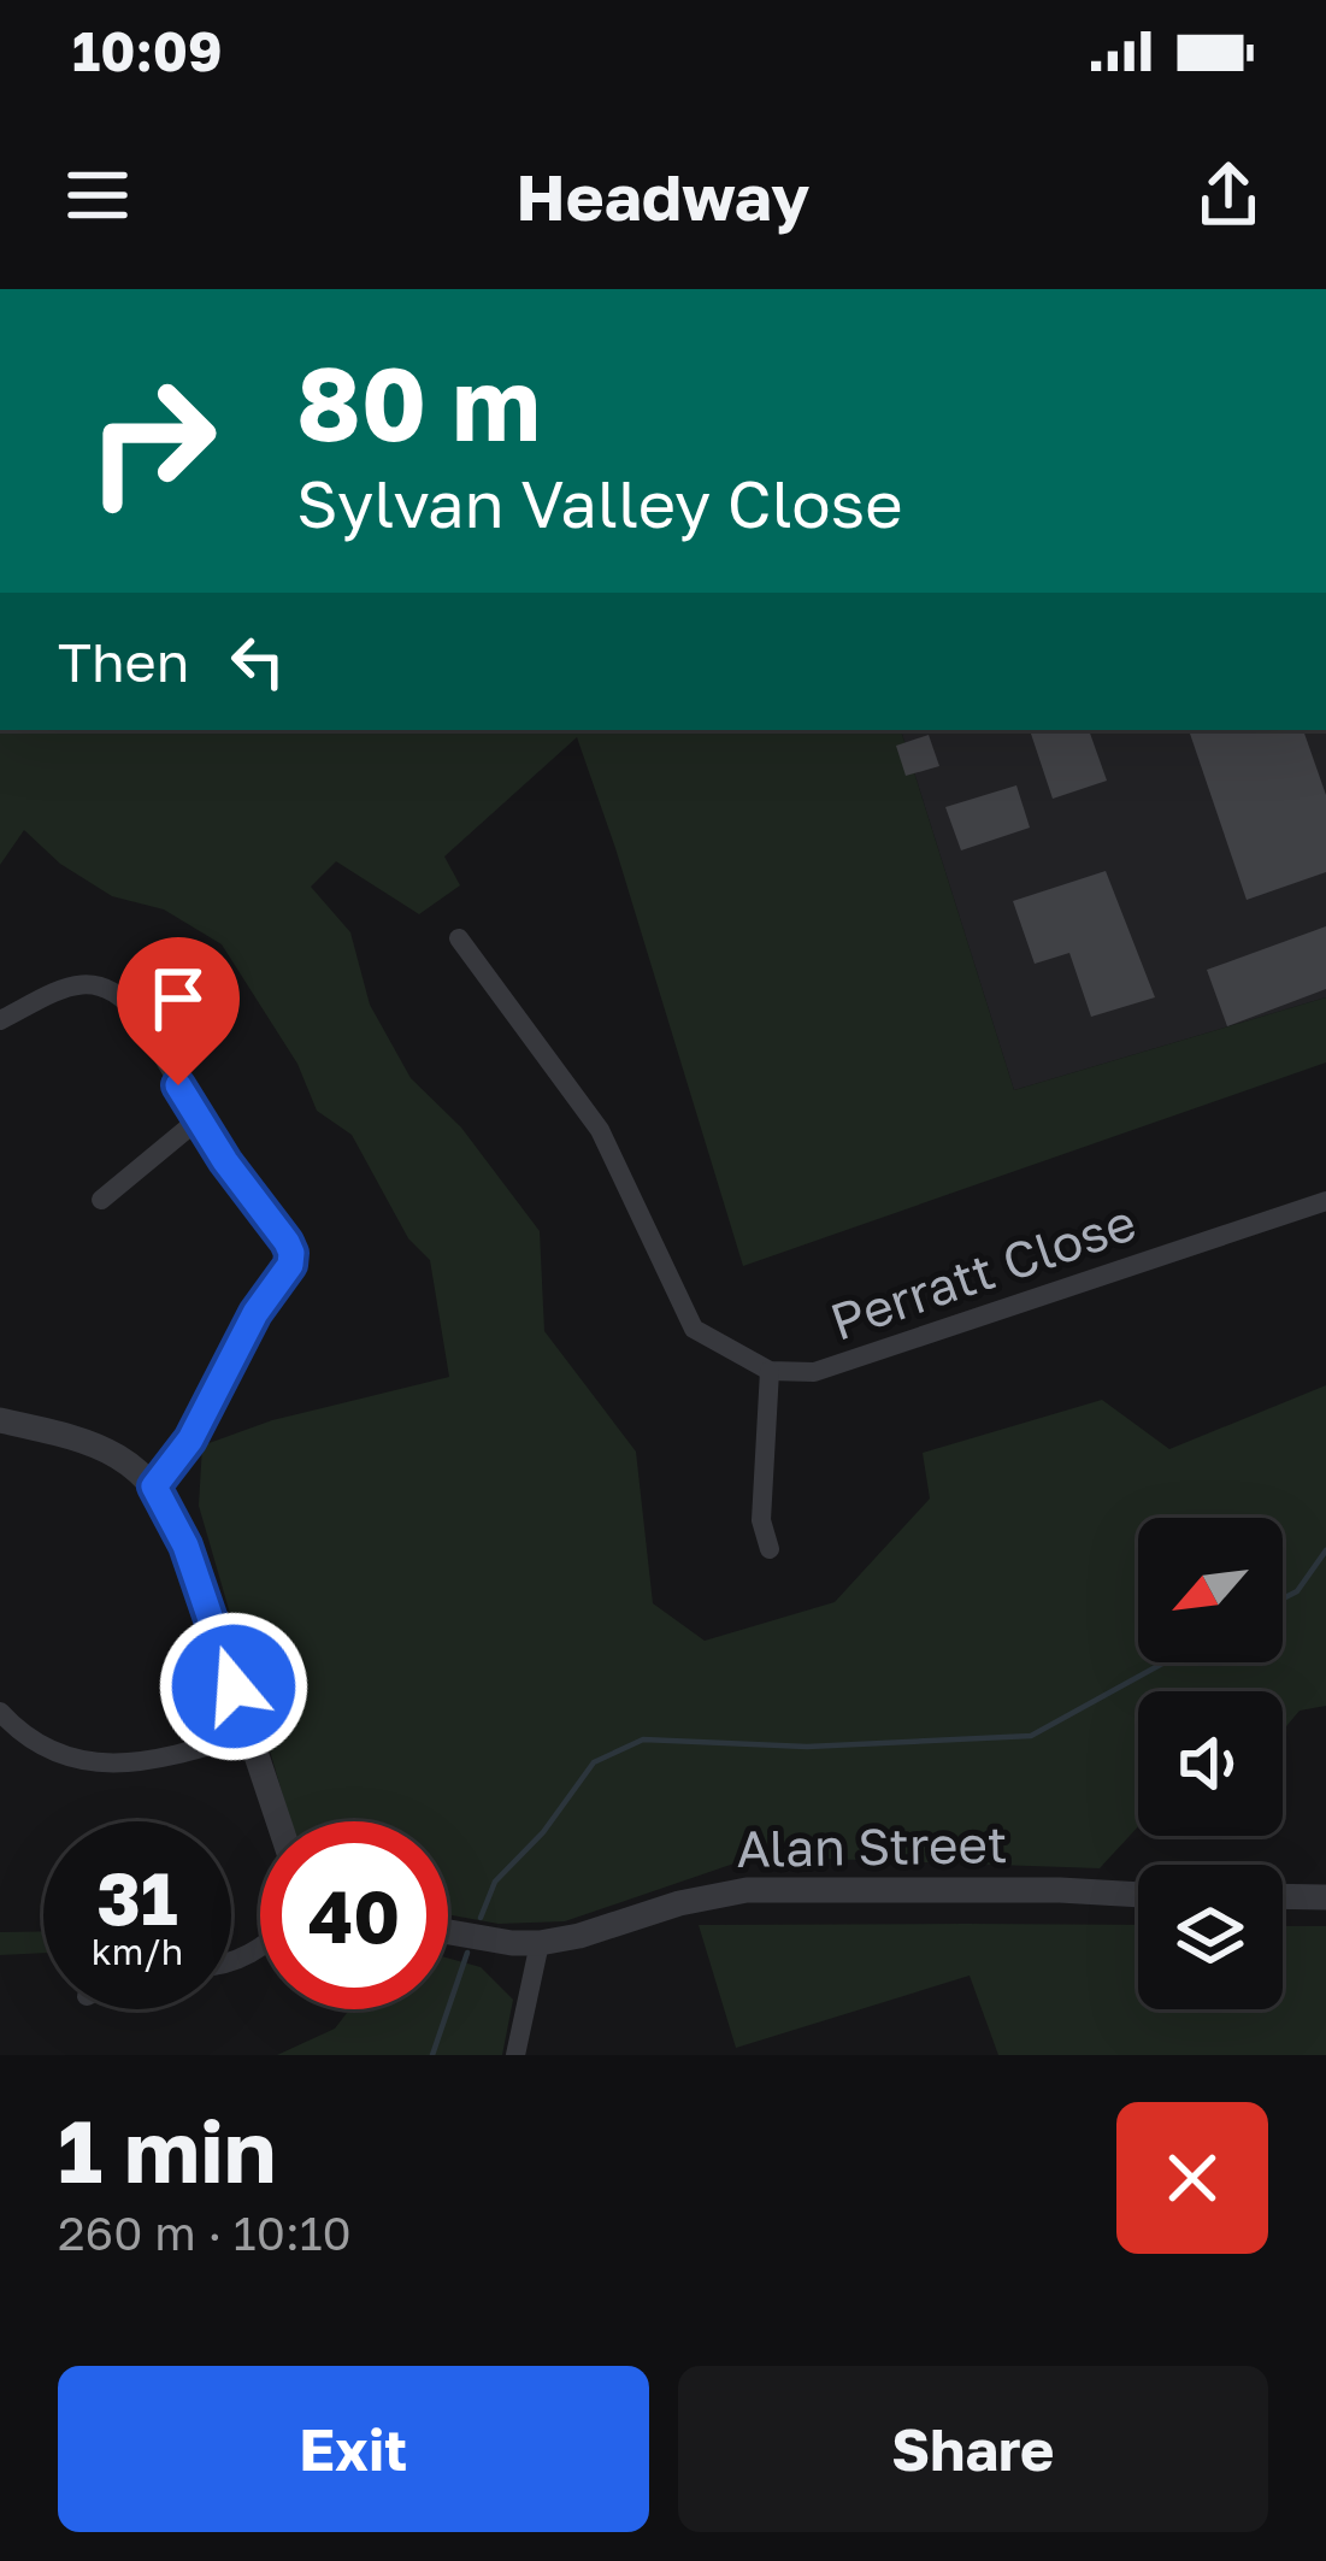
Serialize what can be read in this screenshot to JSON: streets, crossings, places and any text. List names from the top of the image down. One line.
{"streets":{"street":["Perratt Close","Alan Street"]},"north":"bottom left","page":{"status":"10:09","header":"Headway","turn":["80 m","Sylvan Valley Close"],"then":"Then","speed":"31 km/h","limit":"40","heading":["1 min","260 m · 10:10"],"buttons":["Exit","Share"]}}
